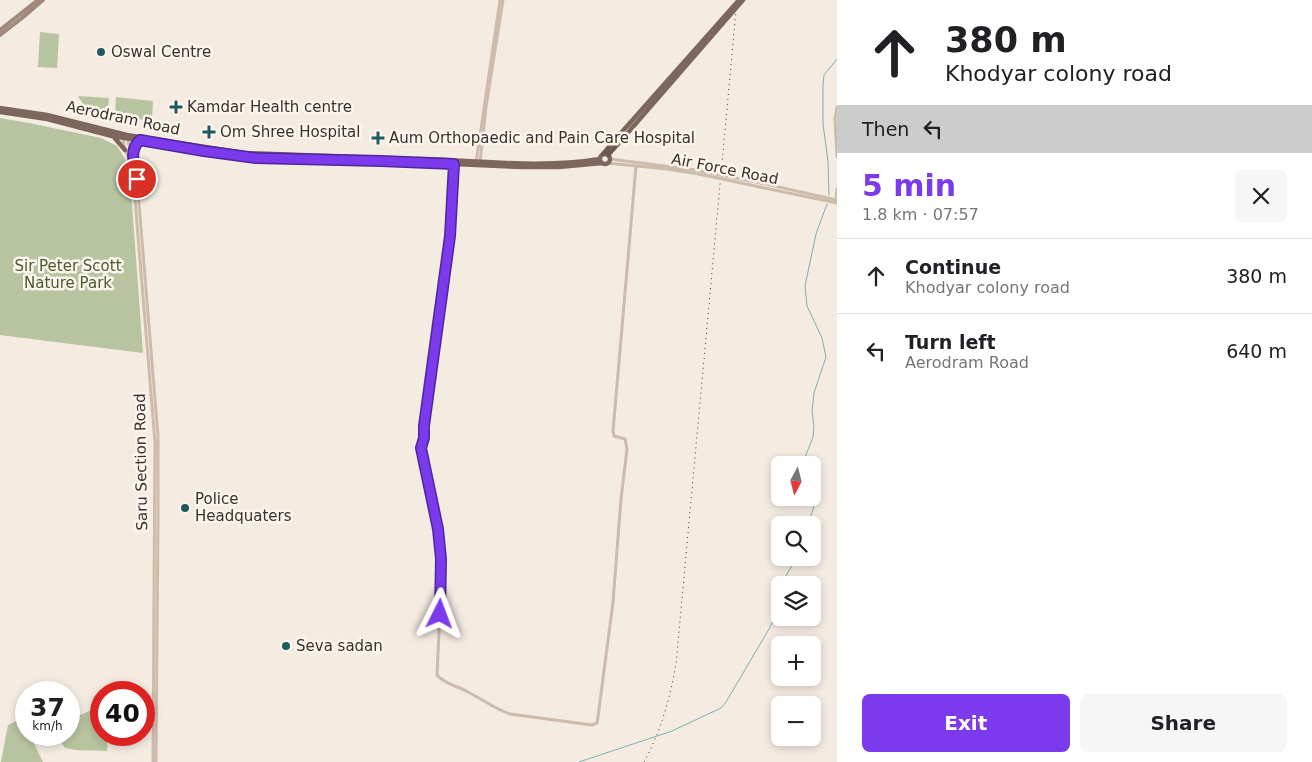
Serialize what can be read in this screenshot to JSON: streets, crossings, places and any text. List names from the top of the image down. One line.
{"streets":{"main road":["Aerodram Road"],"street":["Air Force Road","Saru Section Road"]},"crossings":[["Aerodram Road","Air Force Road"],["Aerodram Road","Saru Section Road"]],"parks":["Sir Peter Scott Nature Park"],"places":{"other":["Oswal Centre","Police Headquaters","Seva sadan"],"health":["Kamdar Health centre","Om Shree Hospital","Aum Orthopaedic and Pain Care Hospital"]},"north":"bottom","page":{"turn":["380 m","Khodyar colony road"],"then":"Then","heading":["5 min","1.8 km · 07:57"],"list":[{"name":"Continue","note":"Khodyar colony road","value":"380 m"},{"name":"Turn left","note":"Aerodram Road","value":"640 m"}],"map_buttons":["+","−"],"speed":"37 km/h","limit":"40","buttons":["Exit","Share"]}}
